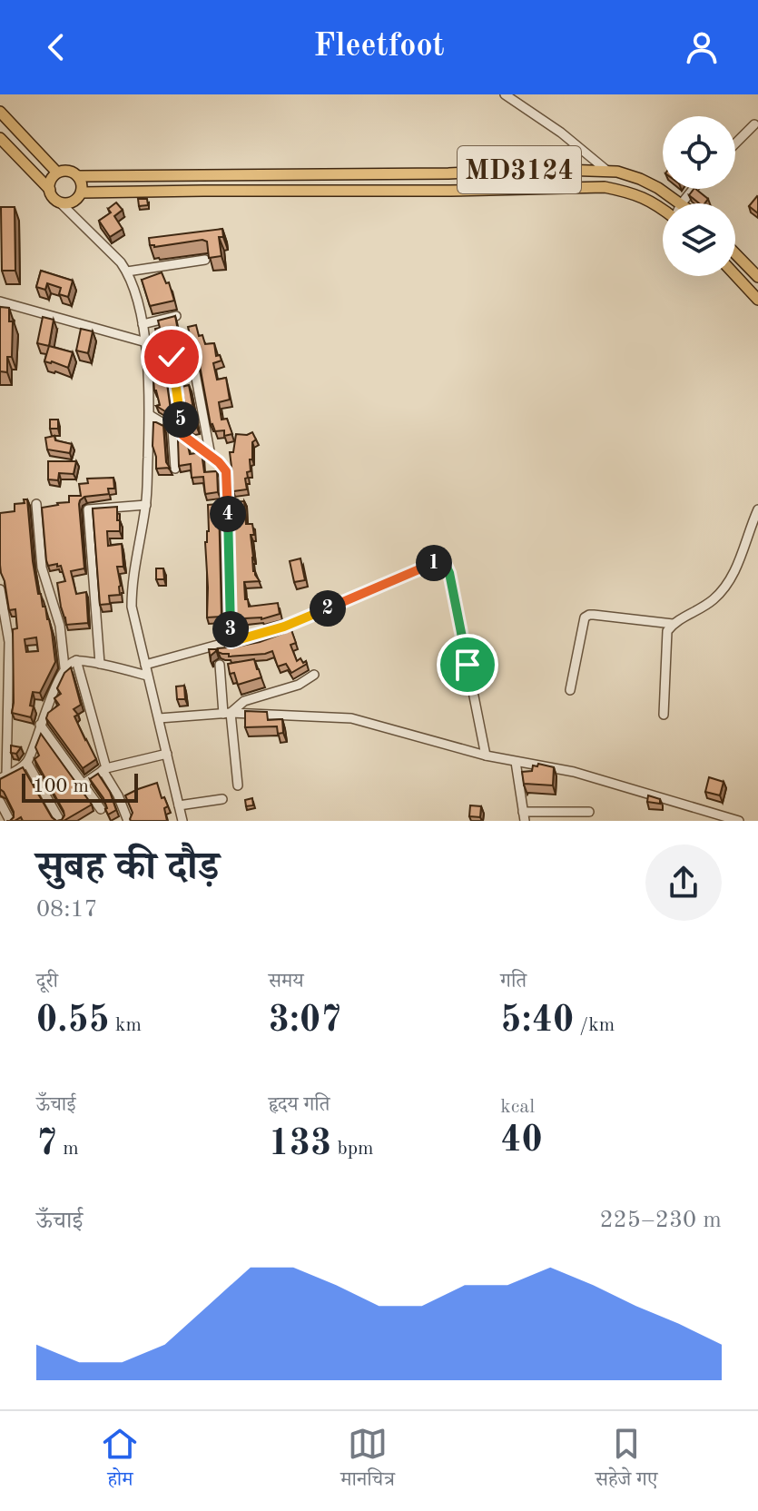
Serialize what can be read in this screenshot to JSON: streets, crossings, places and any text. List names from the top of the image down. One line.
{"streets":{"main road":["MD3124"]},"scale_bar":"100 m","page":{"header":"Fleetfoot","pins":["5","4","1","2","3"],"scale":"100 m","heading":["सुबह की दौड़","08:17"],"stats":[["दूरी","0.55 km"],["समय","3:07"],["गति","5:40 /km"],["ऊँचाई","7 m"],["हृदय गति","133 bpm"],["kcal","40"]],"chart":["ऊँचाई","225–230 m"],"tabs":["होम","मानचित्र","सहेजे गए"]}}
